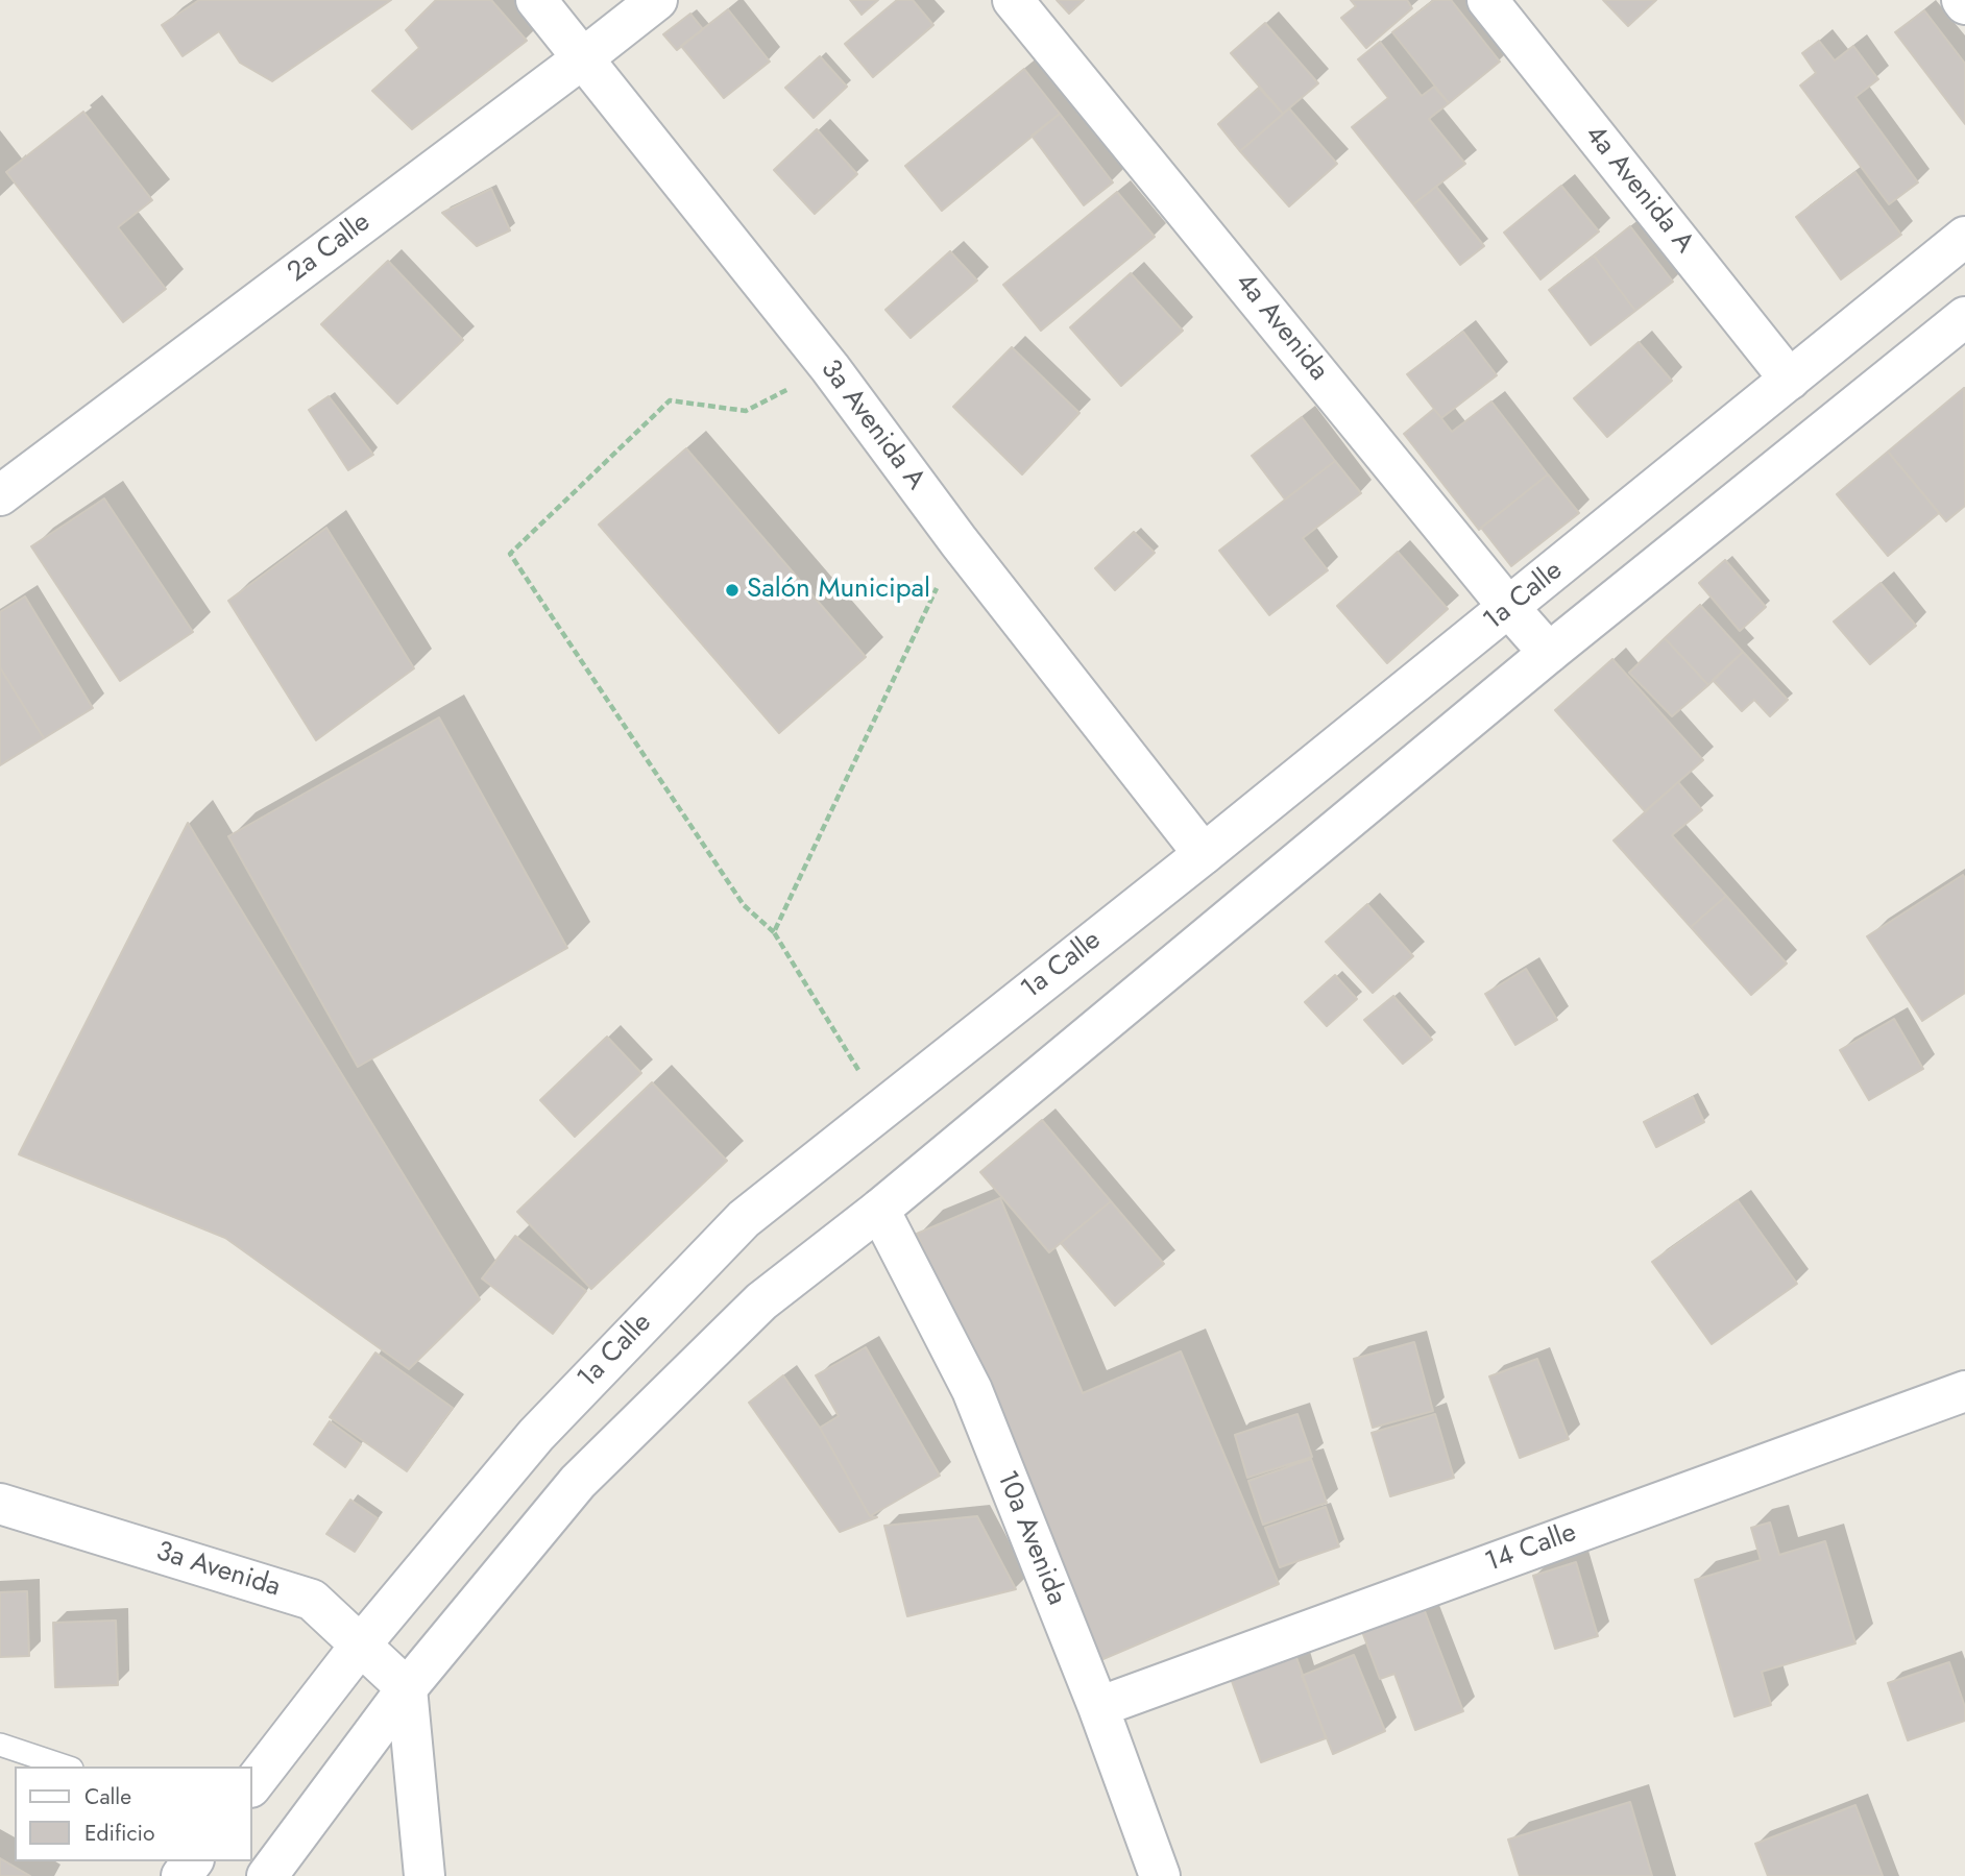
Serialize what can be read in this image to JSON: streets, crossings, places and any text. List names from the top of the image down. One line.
{"streets":{"street":["4a Avenida A","2a Calle","4a Avenida","3a Avenida A","1a Calle","10a Avenida","14 Calle","3a Avenida"]},"crossings":[["4a Avenida A","1a Calle"],["2a Calle","3a Avenida A"],["4a Avenida","1a Calle"],["3a Avenida A","1a Calle"],["1a Calle","3a Avenida"],["10a Avenida","14 Calle"]],"places":["Salón Municipal"],"legend":["Calle","Edificio"]}
